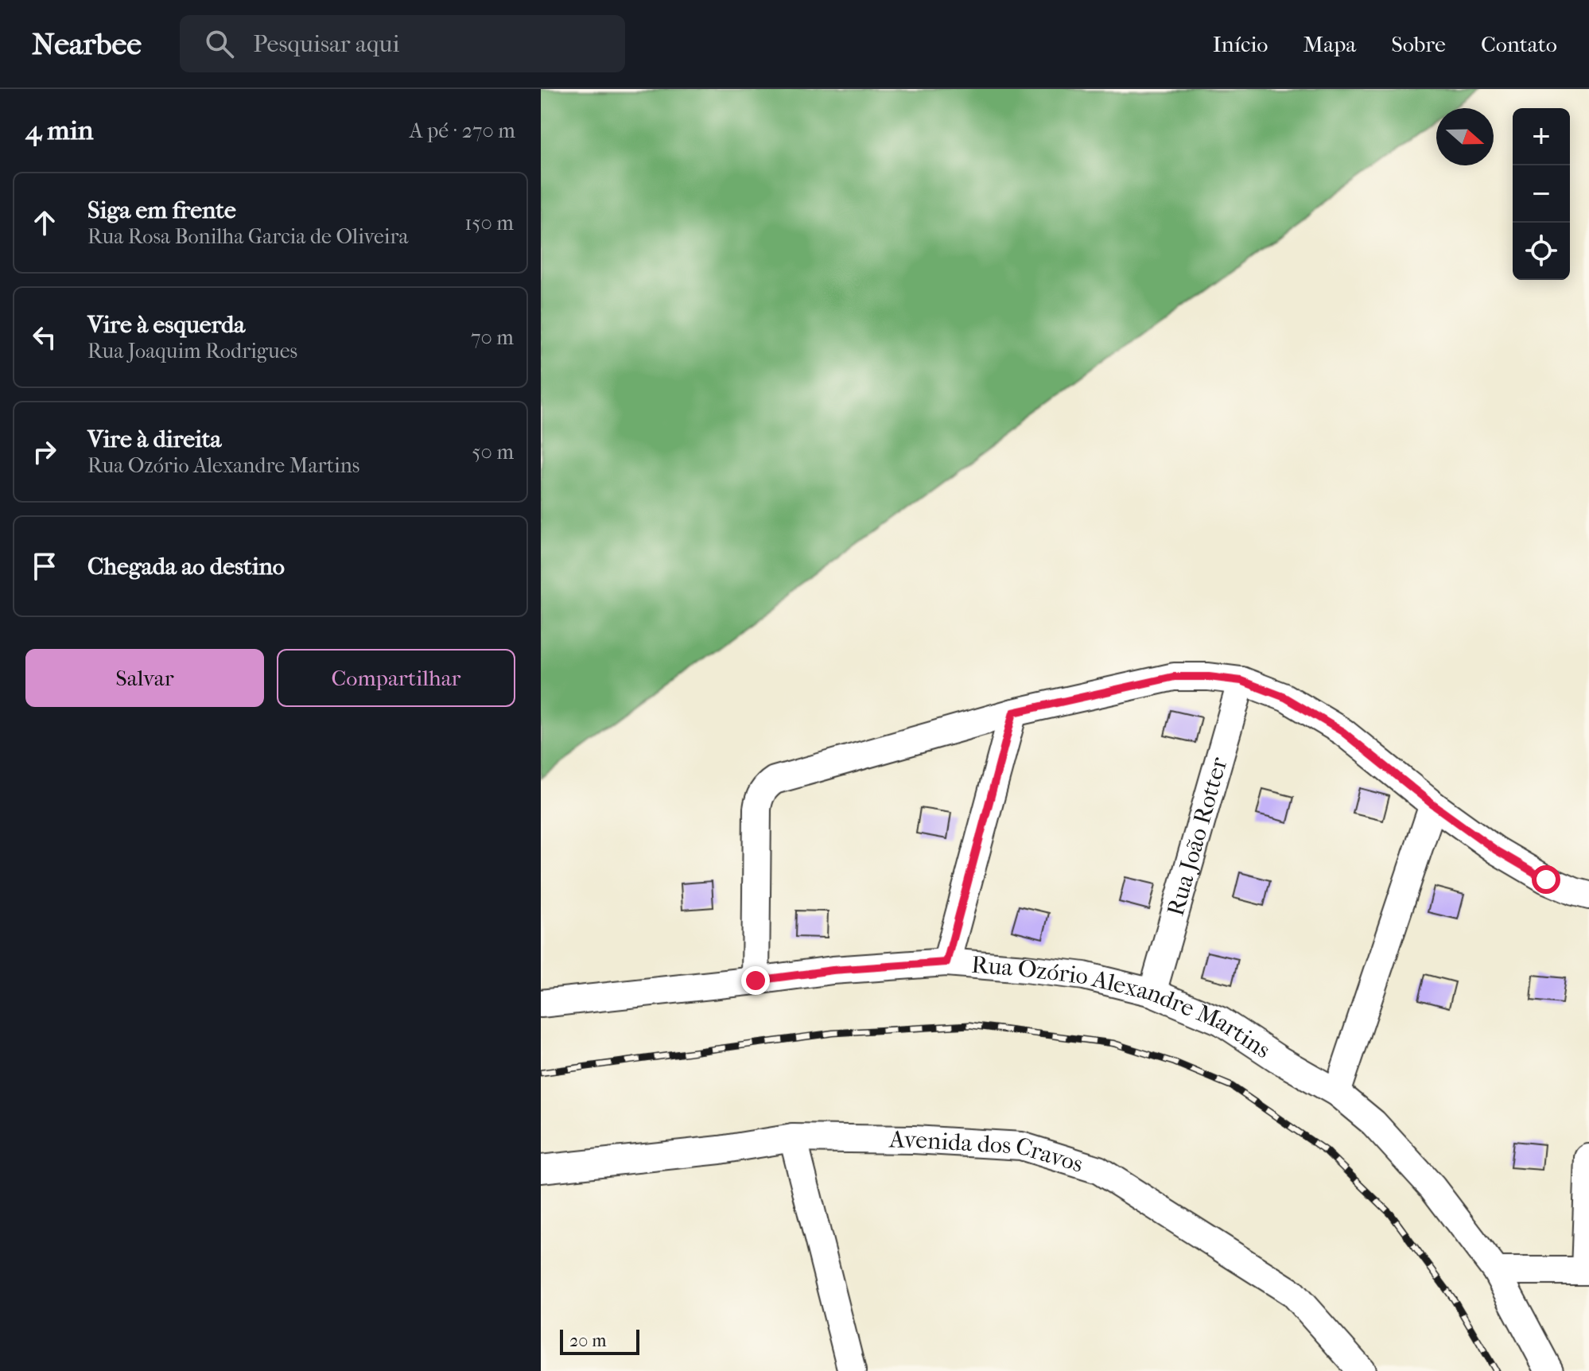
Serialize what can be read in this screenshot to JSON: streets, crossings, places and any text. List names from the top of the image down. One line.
{"streets":{"street":["Rua João Rotter","Rua Ozório Alexandre Martins","Avenida dos Cravos"]},"crossings":[["Rua João Rotter","Rua Ozório Alexandre Martins"]],"scale_bar":"20 m","north":"right","page":{"header":"Nearbee","search":"Pesquisar aqui","nav":["Início","Mapa","Sobre","Contato"],"heading":["4 min","A pé · 270 m"],"map_buttons":["+","−"],"list":[["Siga em frente","Rua Rosa Bonilha Garcia de Oliveira","150 m"],["Vire à esquerda","Rua Joaquim Rodrigues","70 m"],["Vire à direita","Rua Ozório Alexandre Martins","50 m"],"Chegada ao destino"],"buttons":["Salvar","Compartilhar"],"scale":"20 m"}}
